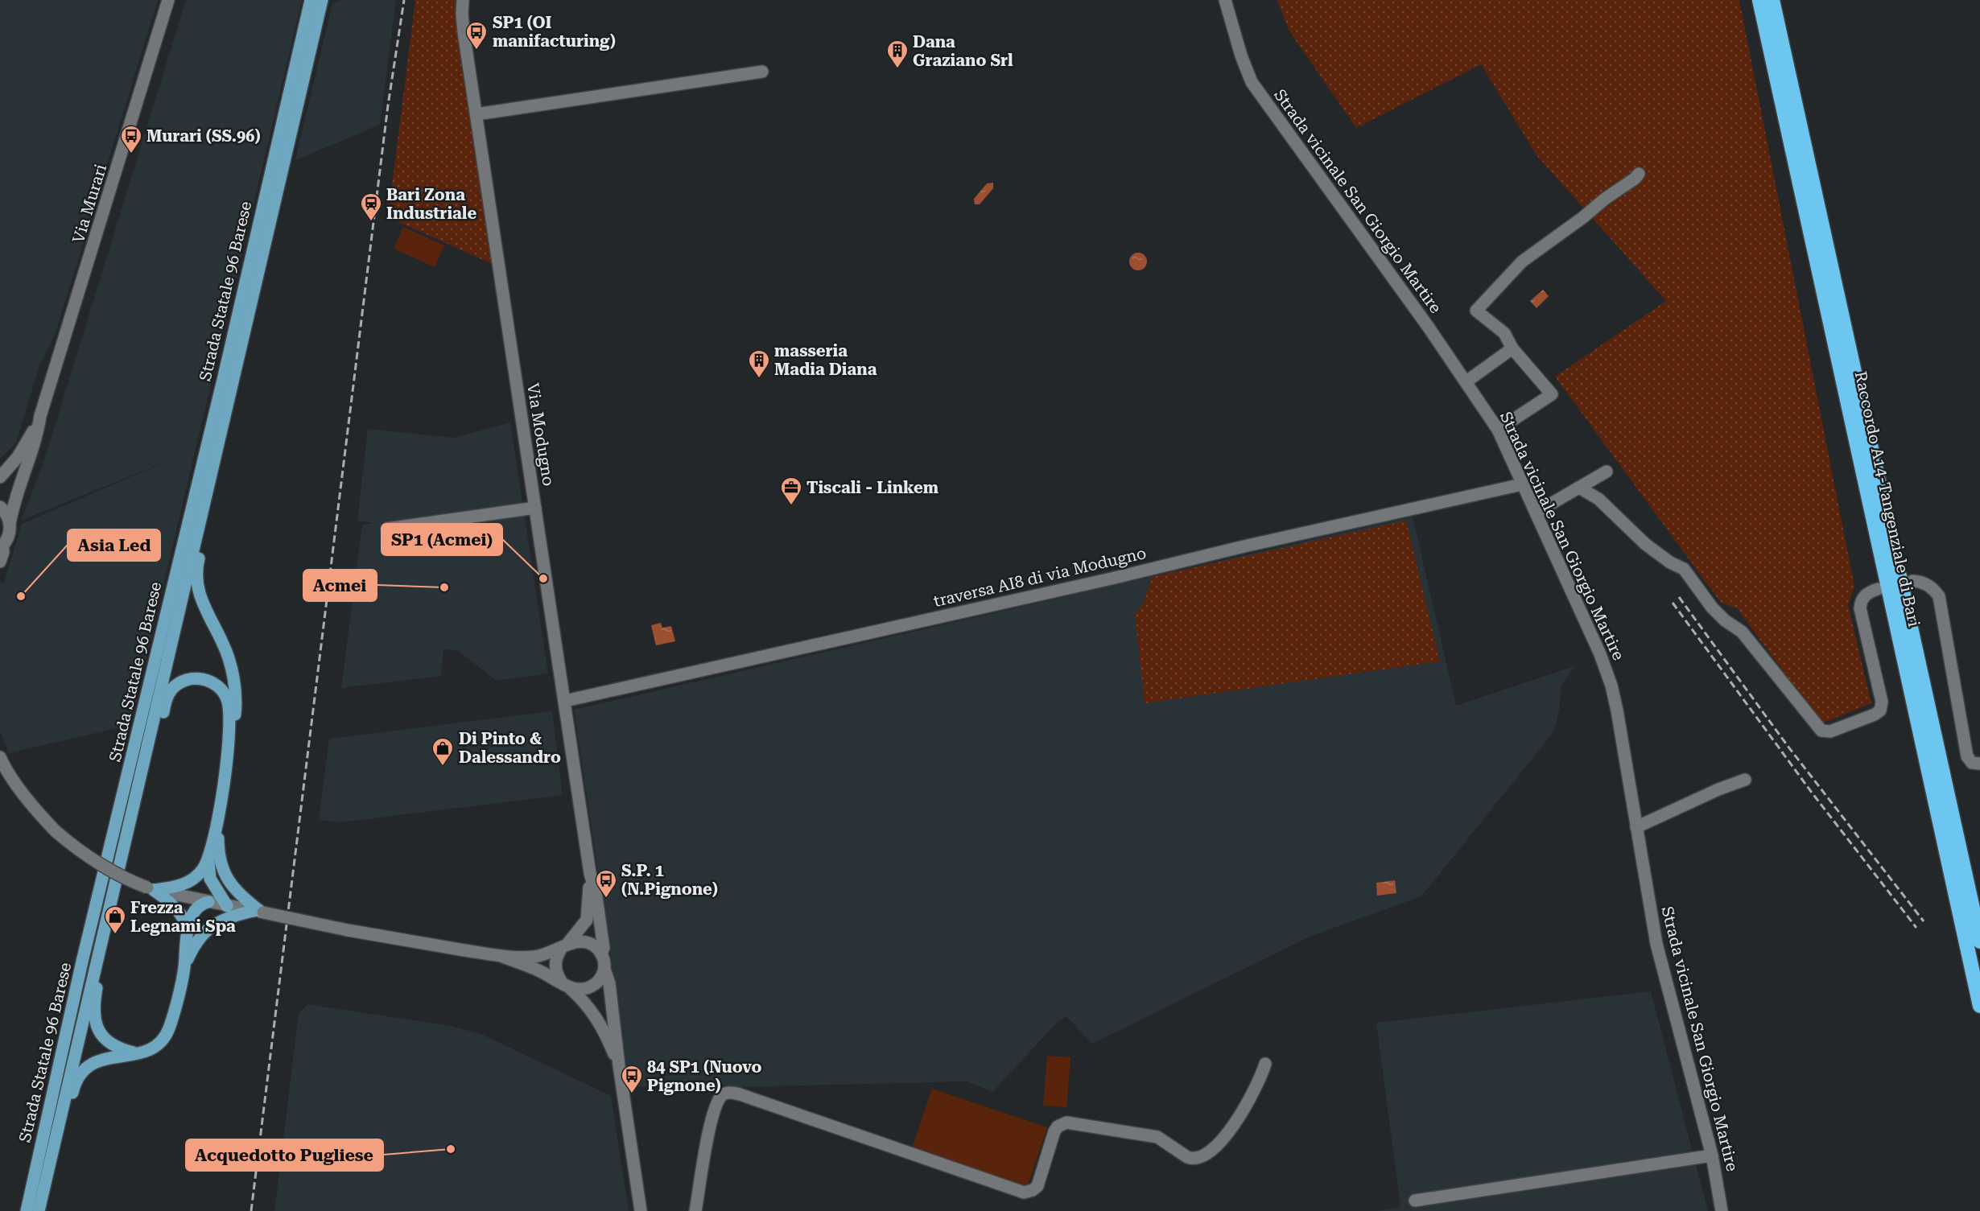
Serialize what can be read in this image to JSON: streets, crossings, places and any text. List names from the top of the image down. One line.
{"streets":{"highway":["Raccordo A14-Tangenziale di Bari"],"main road":["Strada Statale 96 Barese"],"street":["Strada vicinale San Giorgio Martire","Via Murari","Via Modugno","traversa AI8 di via Modugno"]},"crossings":[["Strada vicinale San Giorgio Martire","traversa AI8 di via Modugno"],["Via Modugno","traversa AI8 di via Modugno"]],"places":{"bus stop":["SP1 (OI manifacturing)","Murari (SS.96)","S.P. 1 (N.Pignone)","84 SP1 (Nuovo Pignone)"],"building":["Dana Graziano Srl","masseria Madia Diana"],"station":["Bari Zona Industriale"],"office":["Tiscali - Linkem"],"other":["SP1 (Acmei)","Acmei","Asia Led","Acquedotto Pugliese"],"shop":["Di Pinto & Dalessandro","Frezza Legnami Spa"]}}
